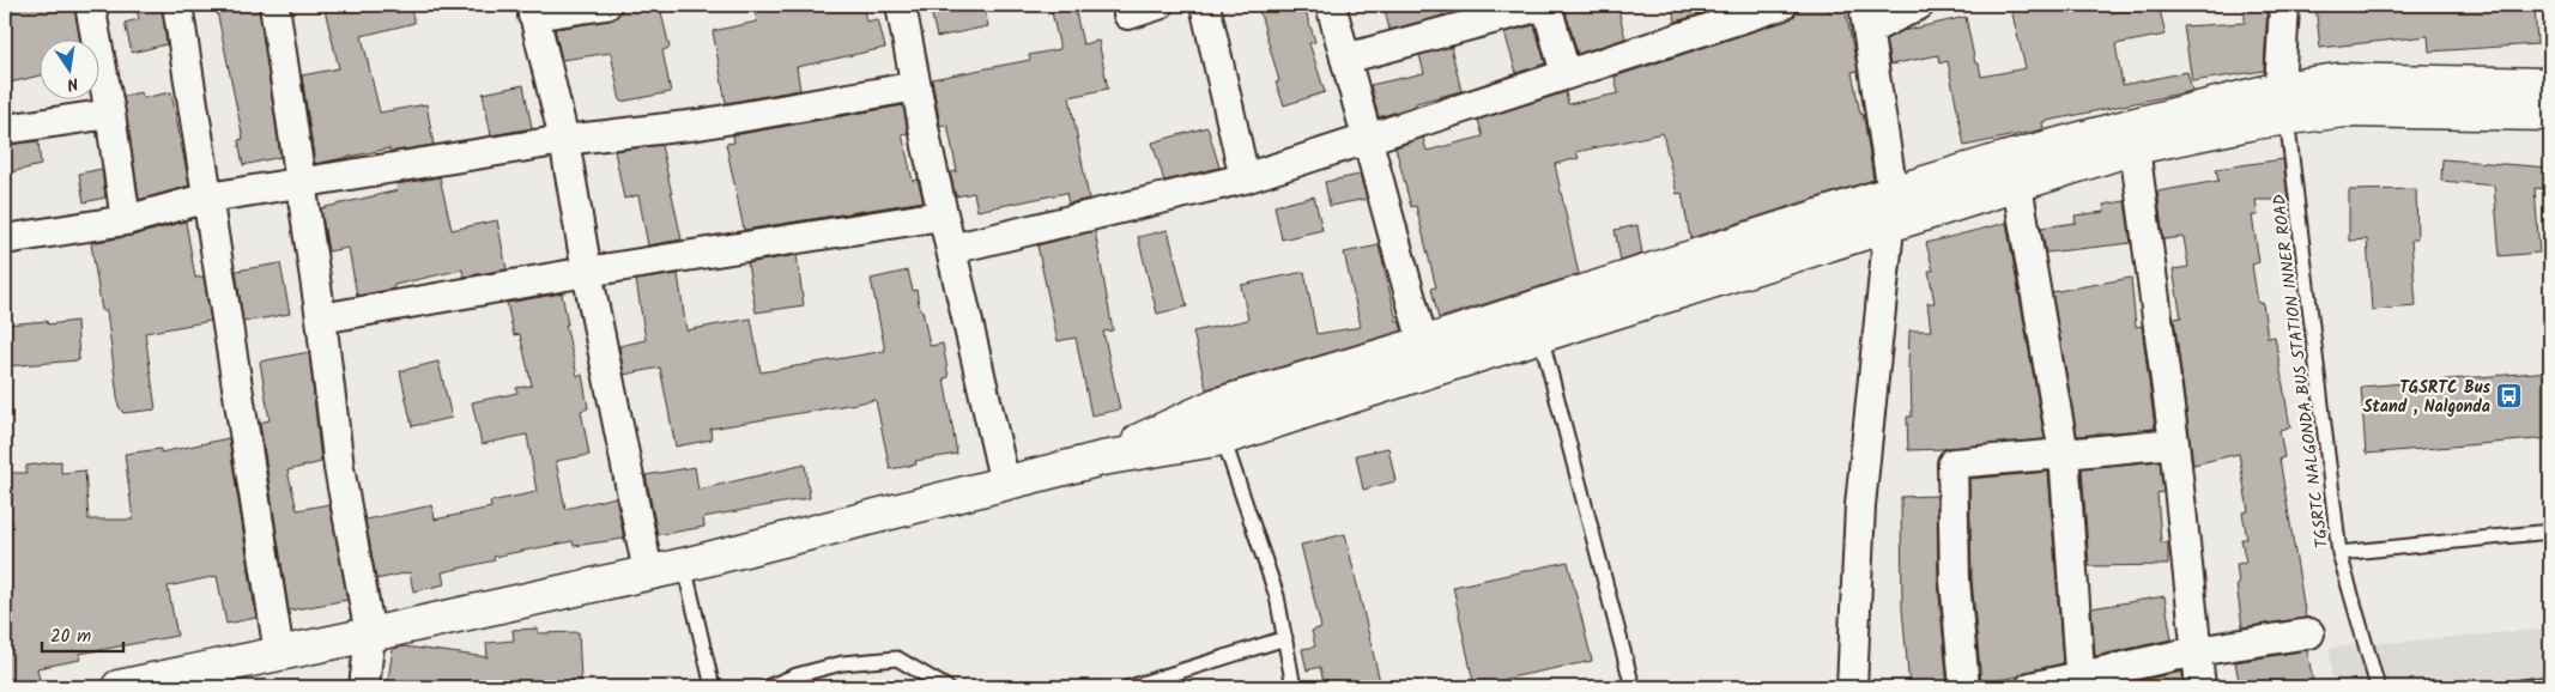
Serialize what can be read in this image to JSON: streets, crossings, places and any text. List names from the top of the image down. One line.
{"streets":{"lane":["TGSRTC NALGONDA BUS STATION INNER ROAD"]},"places":{"bus stop":["TGSRTC Bus Stand , Nalgonda"]},"scale_bar":"20 m","north":"bottom"}
